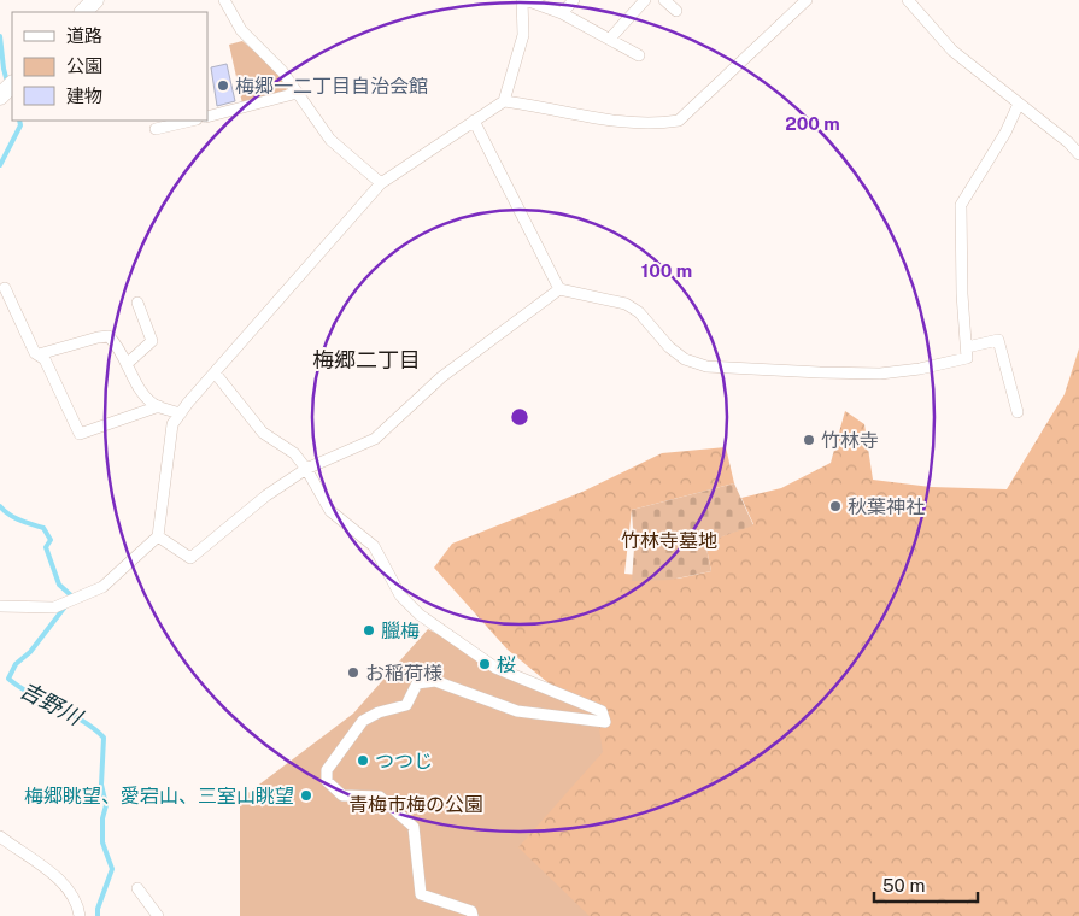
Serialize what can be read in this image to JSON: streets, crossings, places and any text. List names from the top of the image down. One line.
{"districts":["梅郷二丁目"],"water":["吉野川"],"parks":["竹林寺墓地","青梅市梅の公園"],"places":["梅郷一二丁目自治会館","竹林寺","秋葉神社","臘梅","桜","お稲荷様","つつじ","梅郷眺望、愛宕山、三室山眺望"],"legend":["道路","公園","建物"],"scale_bar":"50 m","rings":["200 m","100 m"]}
